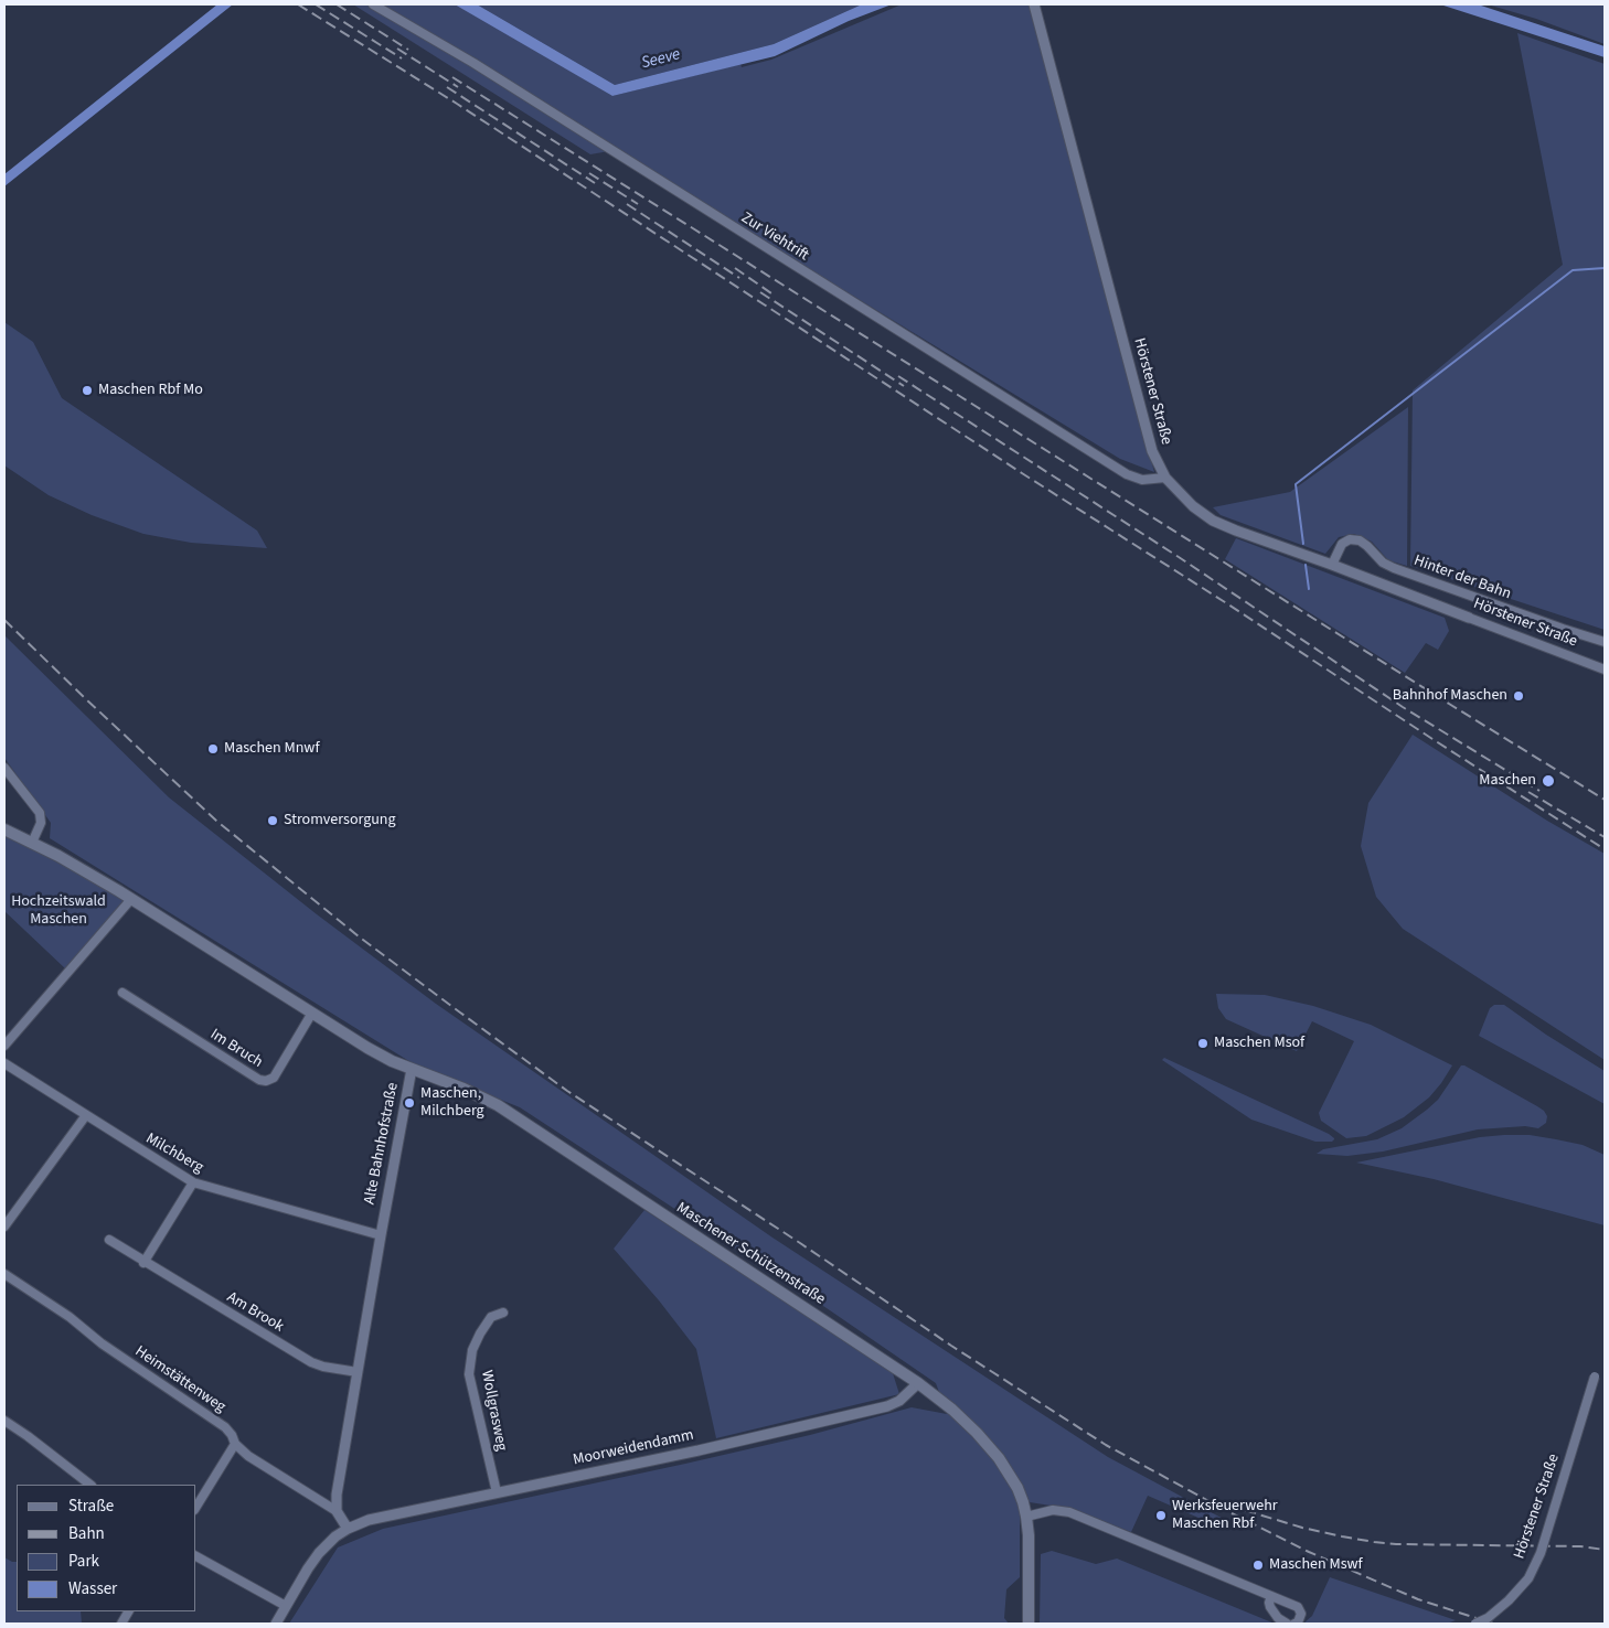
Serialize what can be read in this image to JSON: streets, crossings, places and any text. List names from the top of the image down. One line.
{"streets":{"main road":["Alte Bahnhofstraße","Maschener Schützenstraße"],"street":["Zur Viehtrift","Hörstener Straße","Hinter der Bahn","Im Bruch","Milchberg","Am Brook","Heimstättenweg","Wollgrasweg","Moorweidendamm"]},"crossings":[["Zur Viehtrift","Hörstener Straße"],["Hörstener Straße","Hinter der Bahn"],["Im Bruch","Alte Bahnhofstraße"],["Alte Bahnhofstraße","Milchberg"],["Alte Bahnhofstraße","Maschener Schützenstraße"],["Alte Bahnhofstraße","Am Brook"],["Alte Bahnhofstraße","Heimstättenweg"],["Maschener Schützenstraße","Moorweidendamm"],["Wollgrasweg","Moorweidendamm"]],"water":["Seeve"],"parks":["Hochzeitswald Maschen"],"places":["Maschen Rbf Mo","Bahnhof Maschen","Maschen Mnwf","Maschen","Stromversorgung","Maschen Msof","Maschen, Milchberg","Werksfeuerwehr Maschen Rbf","Maschen Mswf"],"legend":["Straße","Bahn","Park","Wasser"]}
